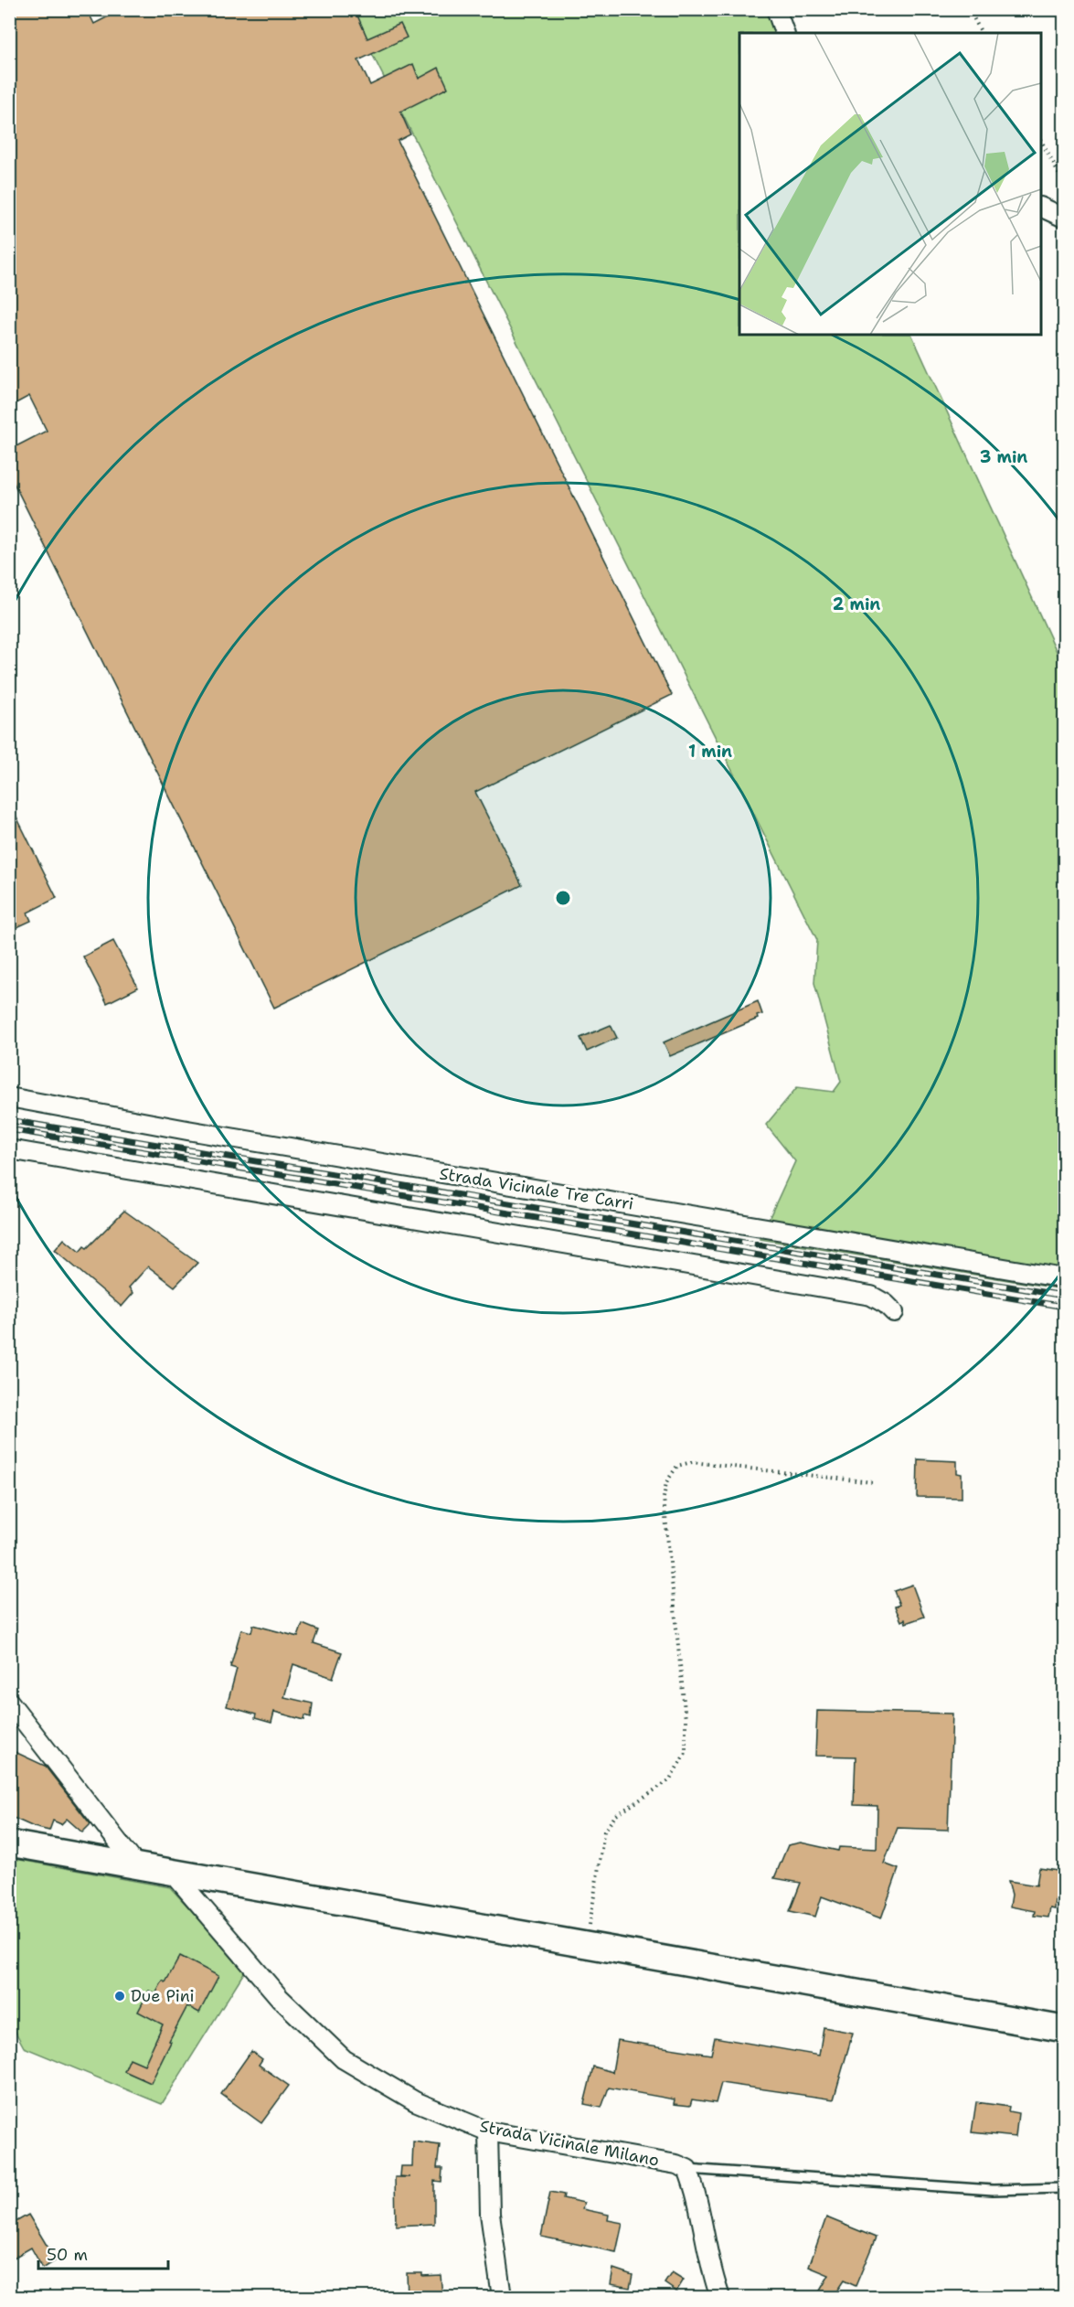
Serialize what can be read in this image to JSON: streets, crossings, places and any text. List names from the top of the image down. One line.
{"streets":{"street":["Strada Vicinale Tre Carri","Strada Vicinale Milano"]},"places":["Due Pini"],"scale_bar":"50 m","rings":["3 min","2 min","1 min"]}
